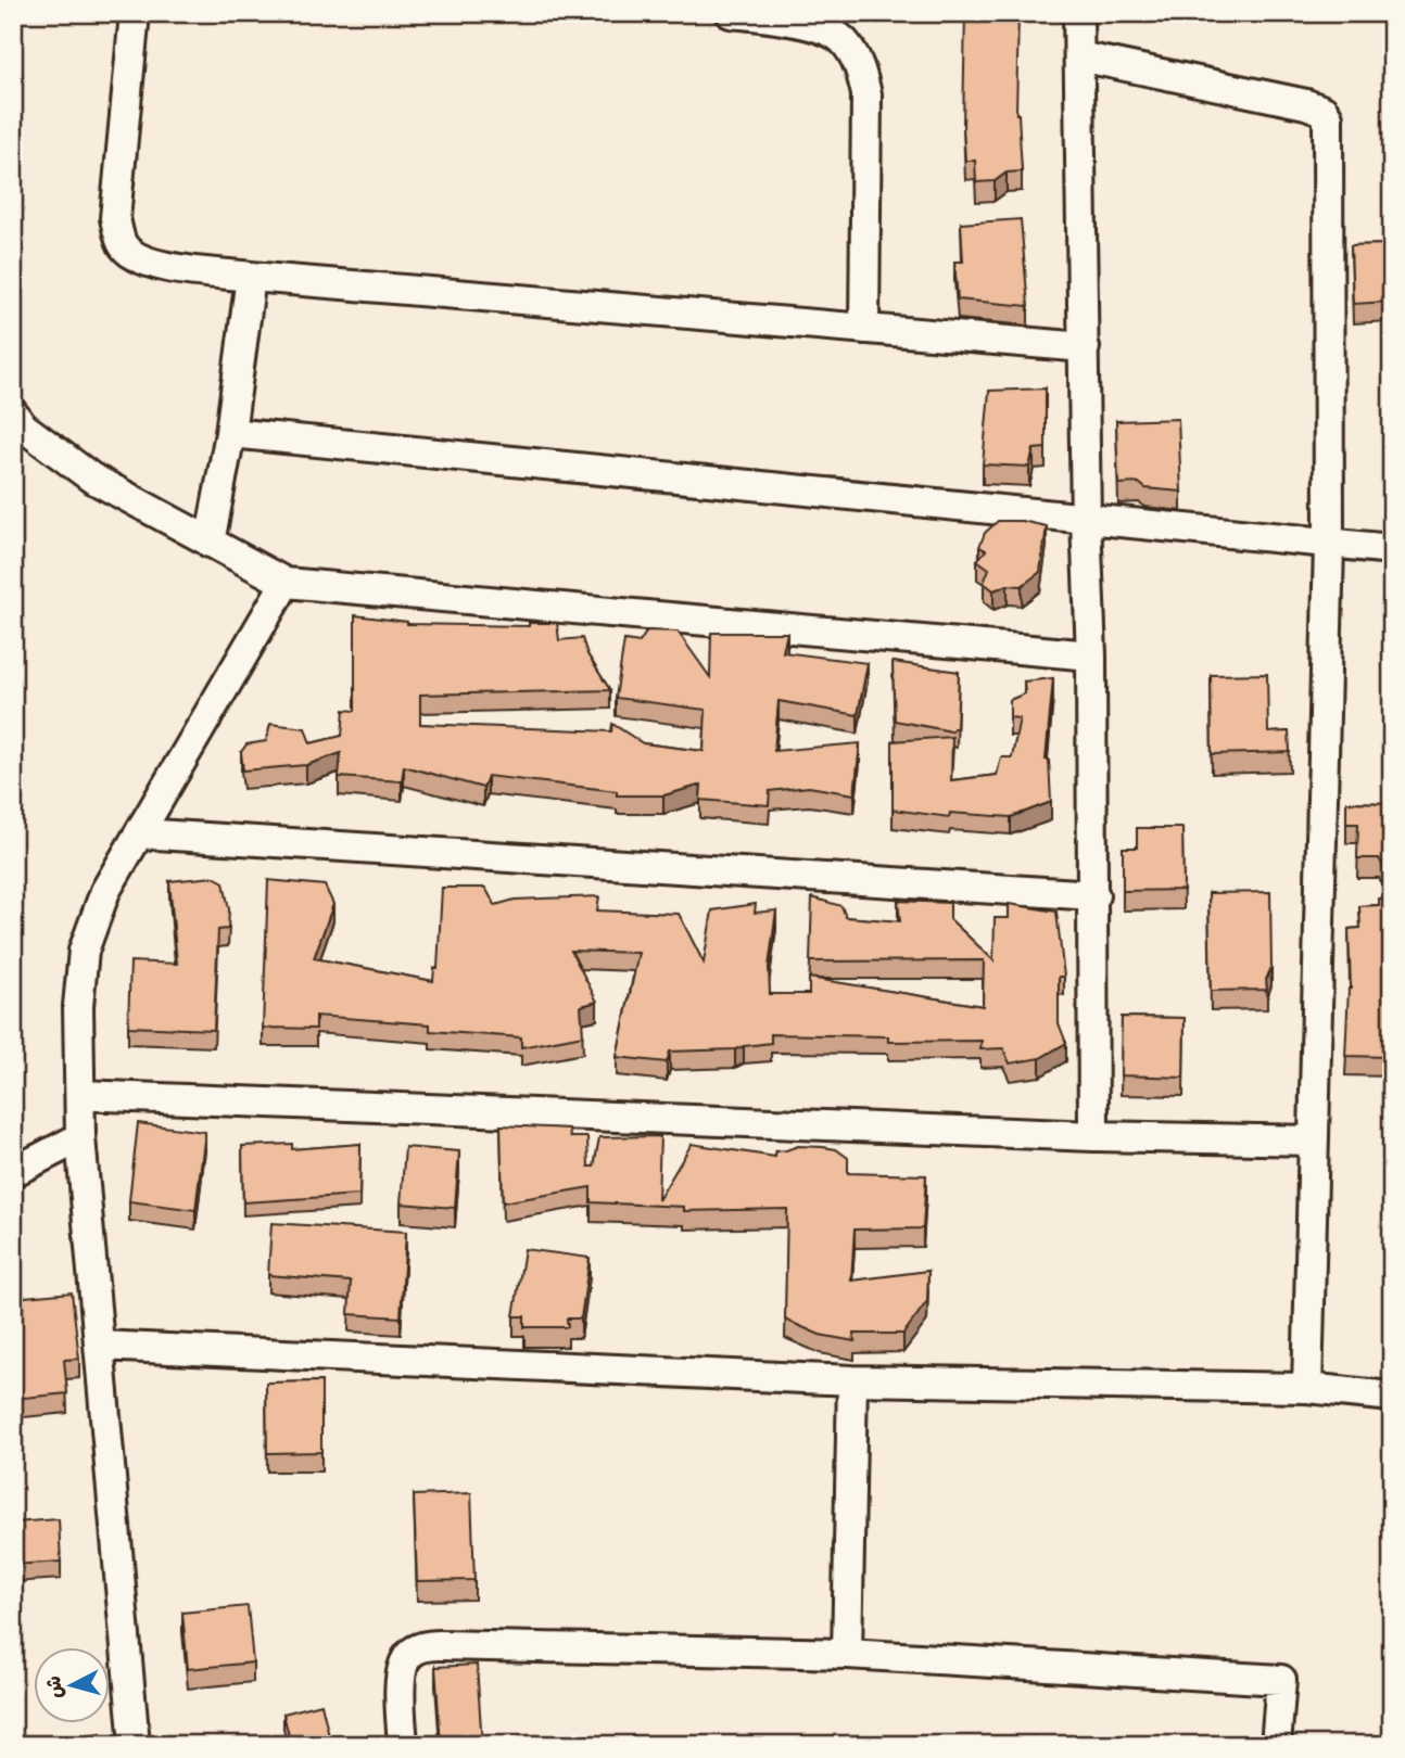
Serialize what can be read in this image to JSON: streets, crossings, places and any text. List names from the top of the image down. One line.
{"north":"left"}
